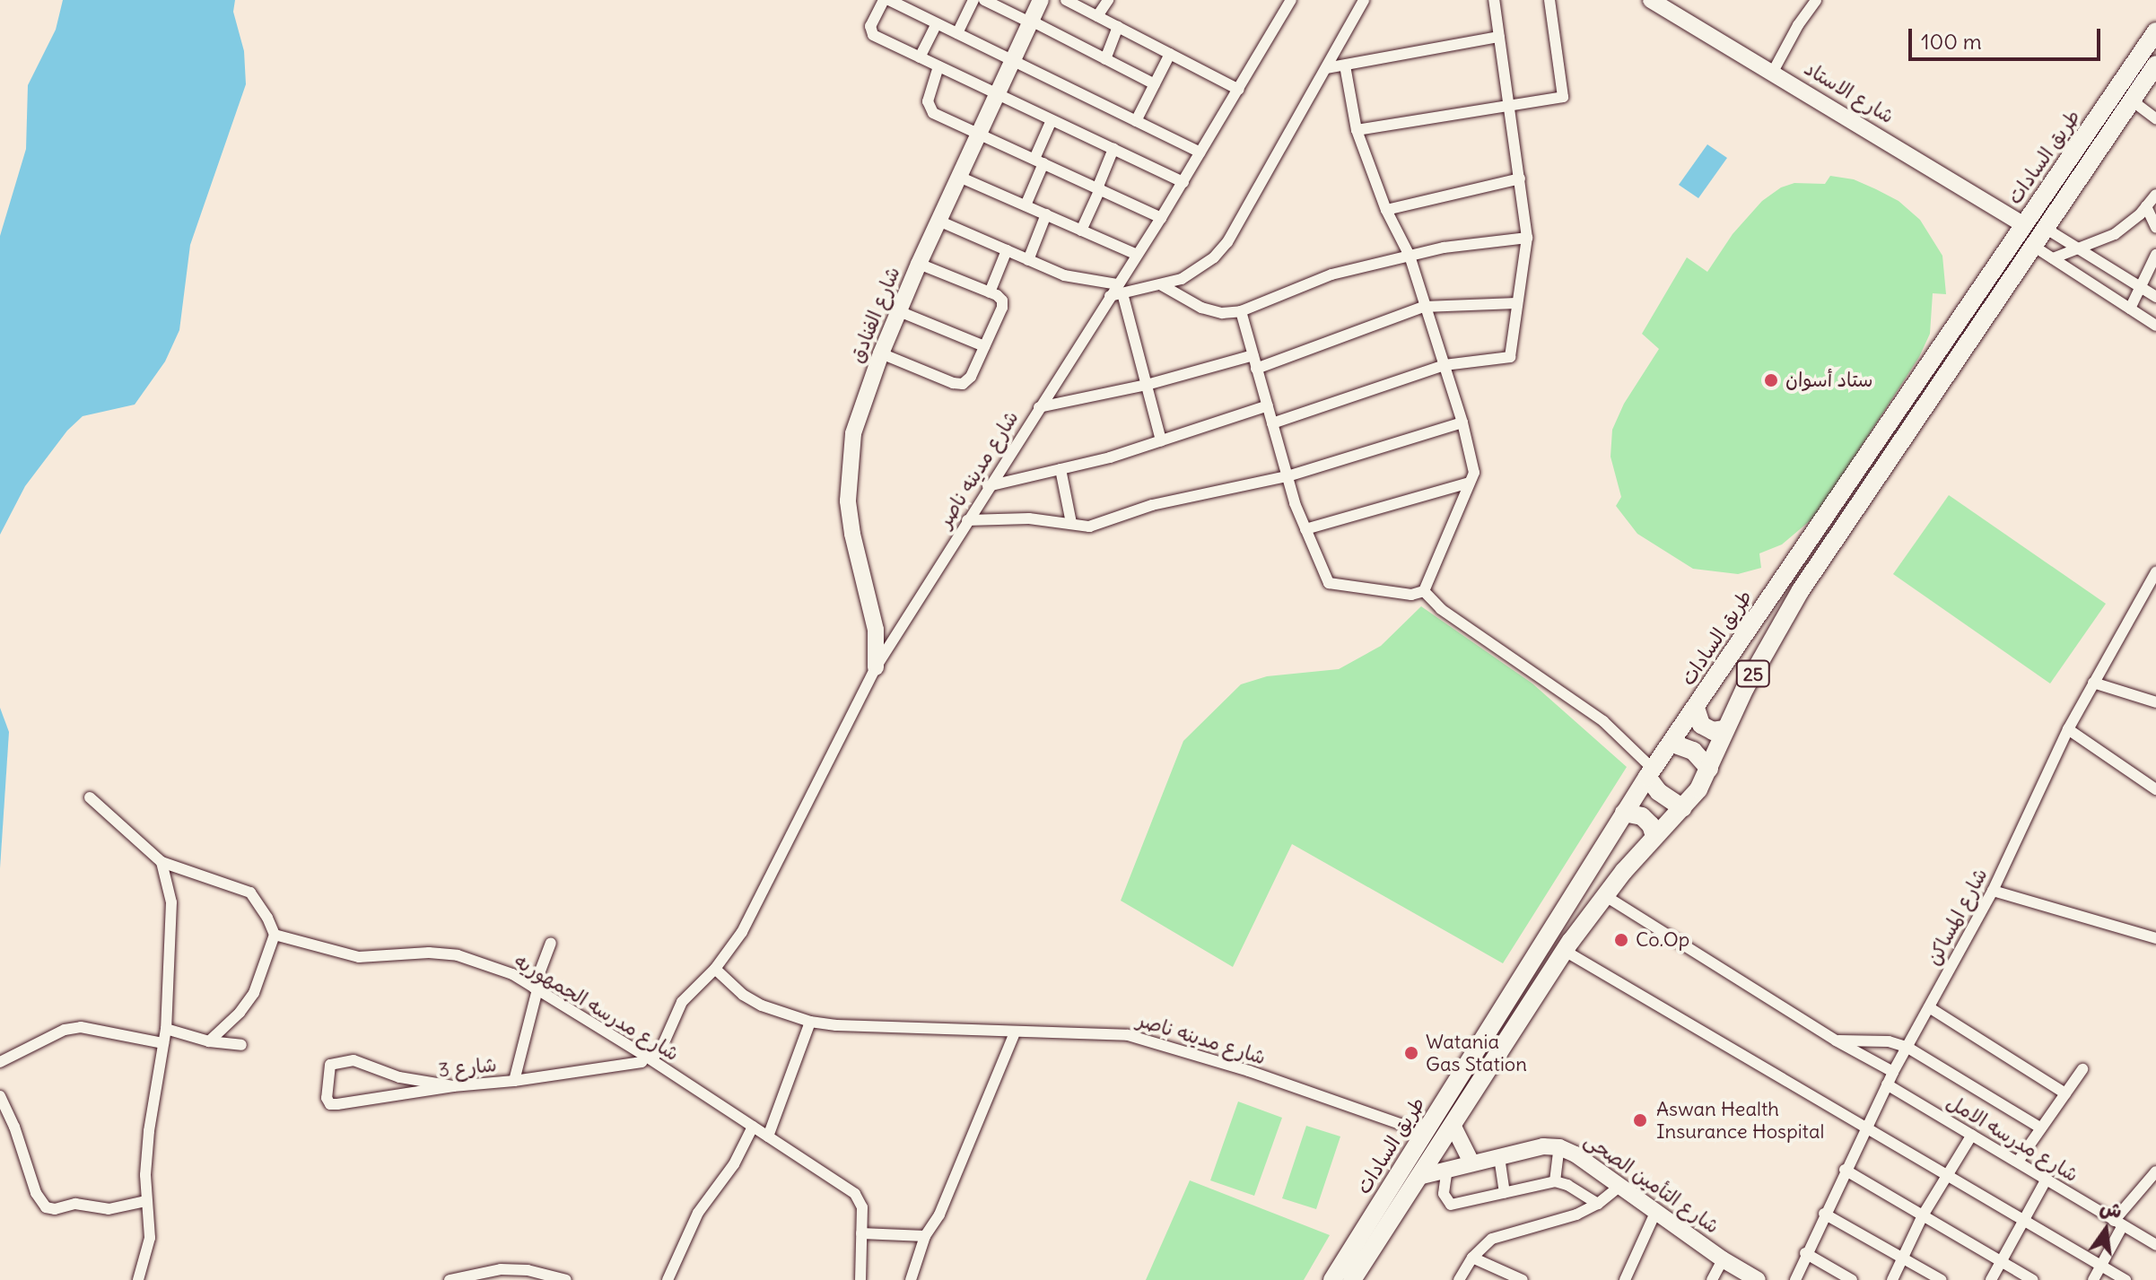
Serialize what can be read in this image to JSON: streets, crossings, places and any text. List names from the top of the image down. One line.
{"streets":{"main road":["طريق السادات","25"],"street":["شارع الاستاد","شارع الفنادق","شارع مدينه ناصر","شارع المساكن","شارع مدرسه الجمهوريه","شارع 3","شارع مدرسه الامل","شارع التأمين الصحى"]},"crossings":[["شارع الاستاد","طريق السادات"],["طريق السادات","شارع مدينه ناصر"],["طريق السادات","شارع التأمين الصحى"],["شارع الفنادق","شارع مدينه ناصر"],["شارع مدينه ناصر","شارع مدرسه الجمهوريه"],["شارع مدينه ناصر","شارع 3"],["شارع المساكن","شارع مدرسه الامل"],["شارع مدرسه الجمهوريه","شارع 3"]],"places":["ستاد أسوان","Co.Op","Watania Gas Station","Aswan Health Insurance Hospital"],"scale_bar":"100 m","north":"top"}
